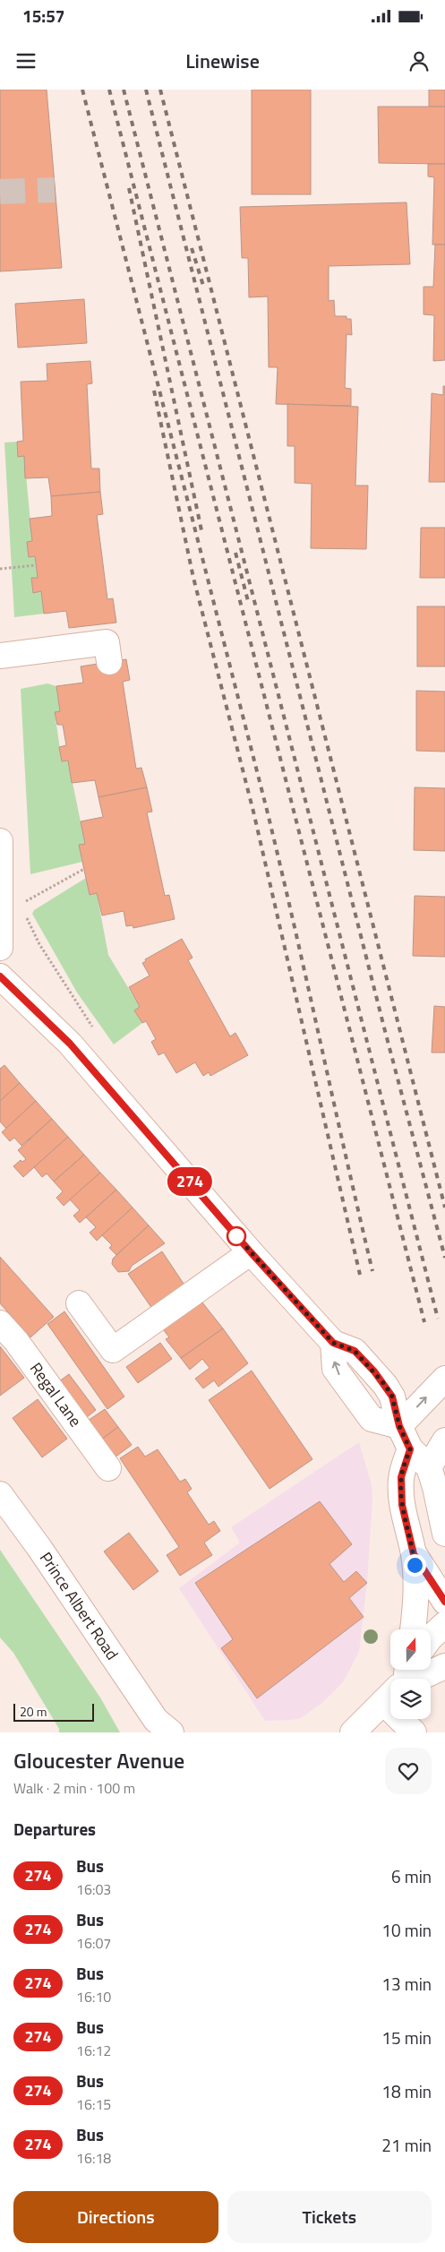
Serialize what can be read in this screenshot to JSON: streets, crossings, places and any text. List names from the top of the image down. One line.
{"streets":{"street":["Regal Lane","Prince Albert Road"]},"lines":["bus line 274"],"scale_bar":"20 m","north":"top","page":{"status":"15:57","header":"Linewise","on_map":"274","scale":"20 m","heading":[["Gloucester Avenue","Walk · 2 min · 100 m"],"Departures"],"list":[{"mark":"274","name":"Bus","note":"16:03","value":"6 min"},{"mark":"274","name":"Bus","note":"16:07","value":"10 min"},{"mark":"274","name":"Bus","note":"16:10","value":"13 min"},{"mark":"274","name":"Bus","note":"16:12","value":"15 min"},{"mark":"274","name":"Bus","note":"16:15","value":"18 min"},{"mark":"274","name":"Bus","note":"16:18","value":"21 min"}],"buttons":["Directions","Tickets"]}}
